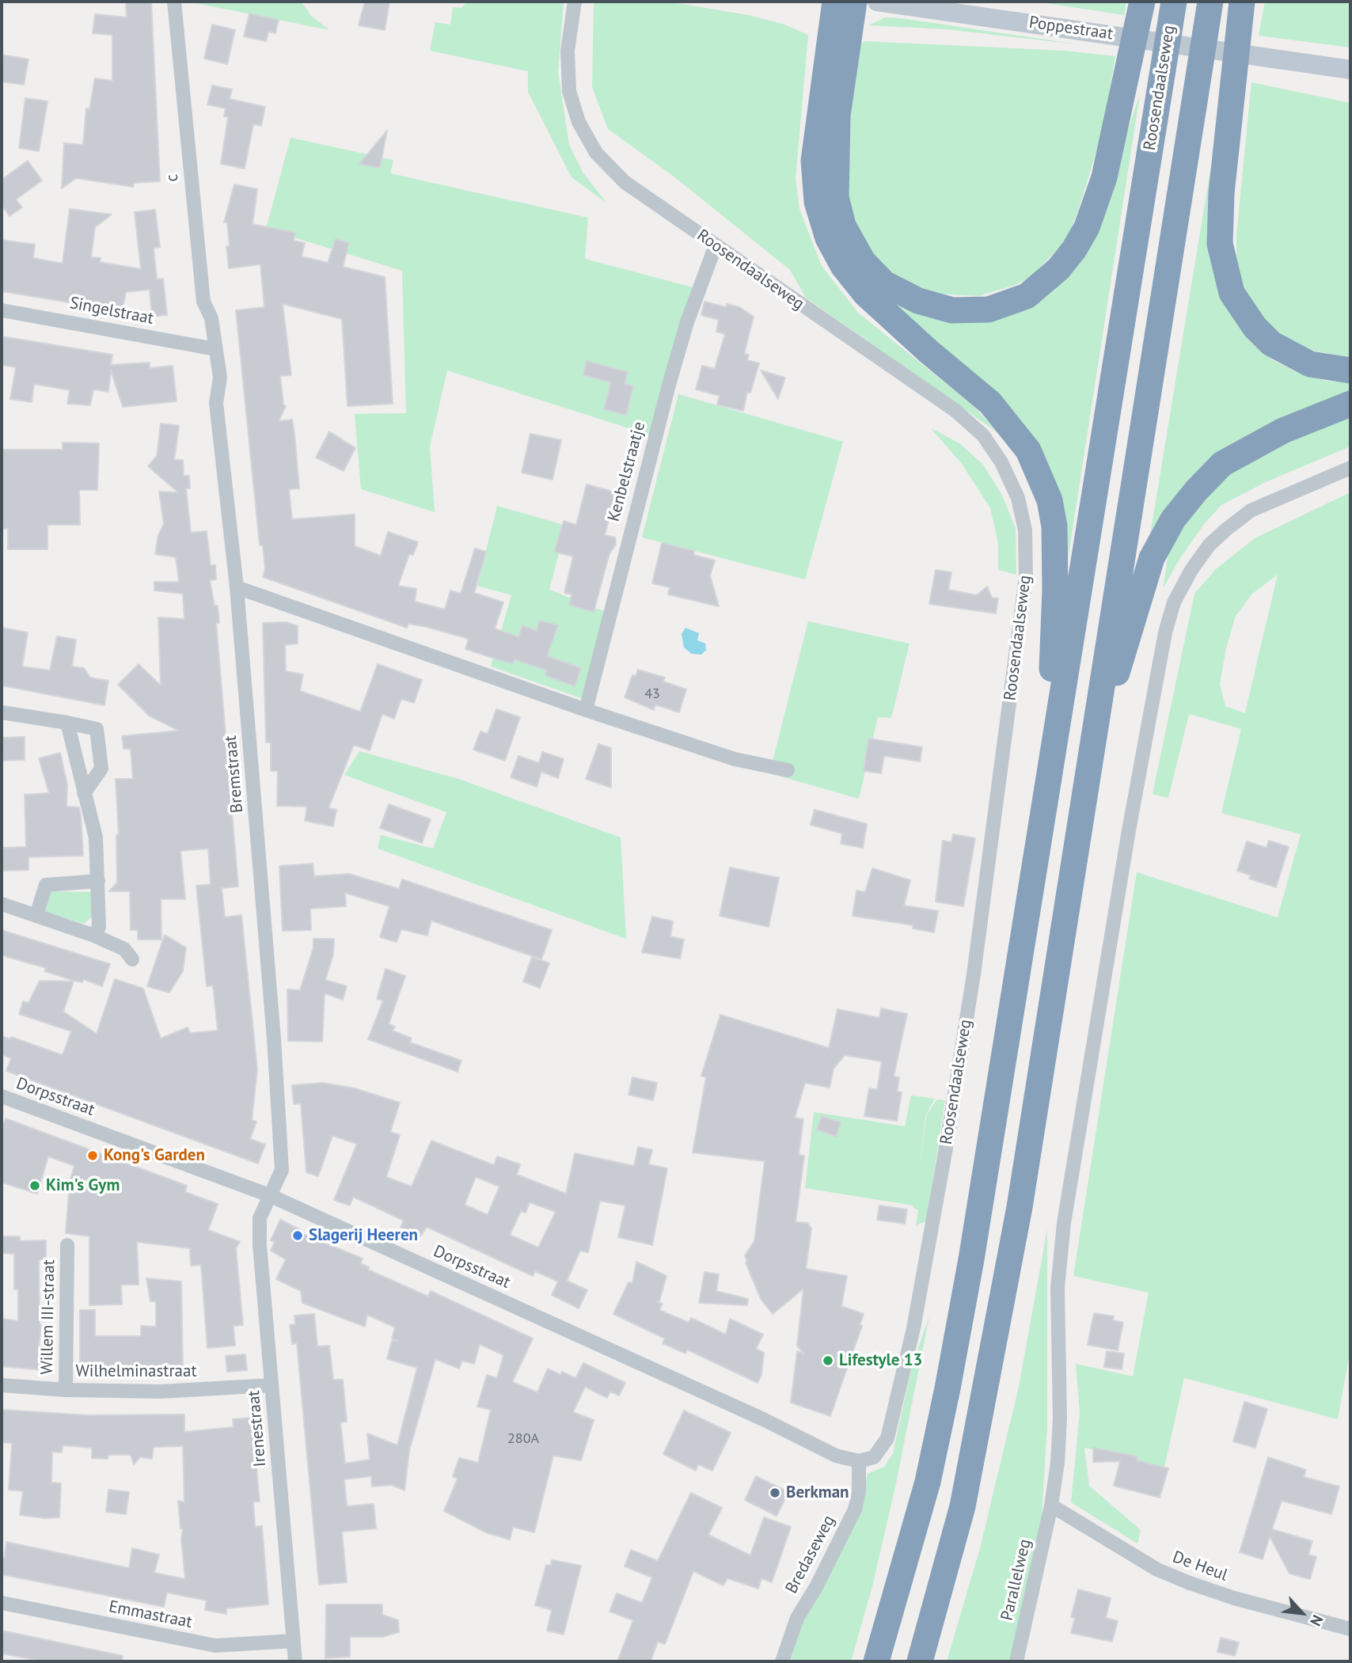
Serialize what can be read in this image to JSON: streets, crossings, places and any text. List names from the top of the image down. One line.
{"streets":{"highway":["Roosendaalseweg"],"street":["Poppestraat","c","Singelstraat","Kenbelstraatje","Bremstraat","Dorpsstraat","Willem III-straat","Wilhelminastraat","Irenestraat","Bredaseweg","De Heul","Parallelweg","Emmastraat"]},"crossings":[["Roosendaalseweg","Kenbelstraatje"],["Roosendaalseweg","Dorpsstraat"],["Roosendaalseweg","Bredaseweg"],["c","Singelstraat"],["c","Bremstraat"],["Singelstraat","Bremstraat"],["Bremstraat","Dorpsstraat"],["Bremstraat","Irenestraat"],["Dorpsstraat","Irenestraat"],["Dorpsstraat","Bredaseweg"],["Willem III-straat","Wilhelminastraat"],["Wilhelminastraat","Irenestraat"],["Irenestraat","Emmastraat"],["De Heul","Parallelweg"]],"places":["Kong's Garden","Kim's Gym","Slagerij Heeren","Lifestyle 13","Berkman"],"house_numbers":["43","280A"],"north":"bottom right"}
